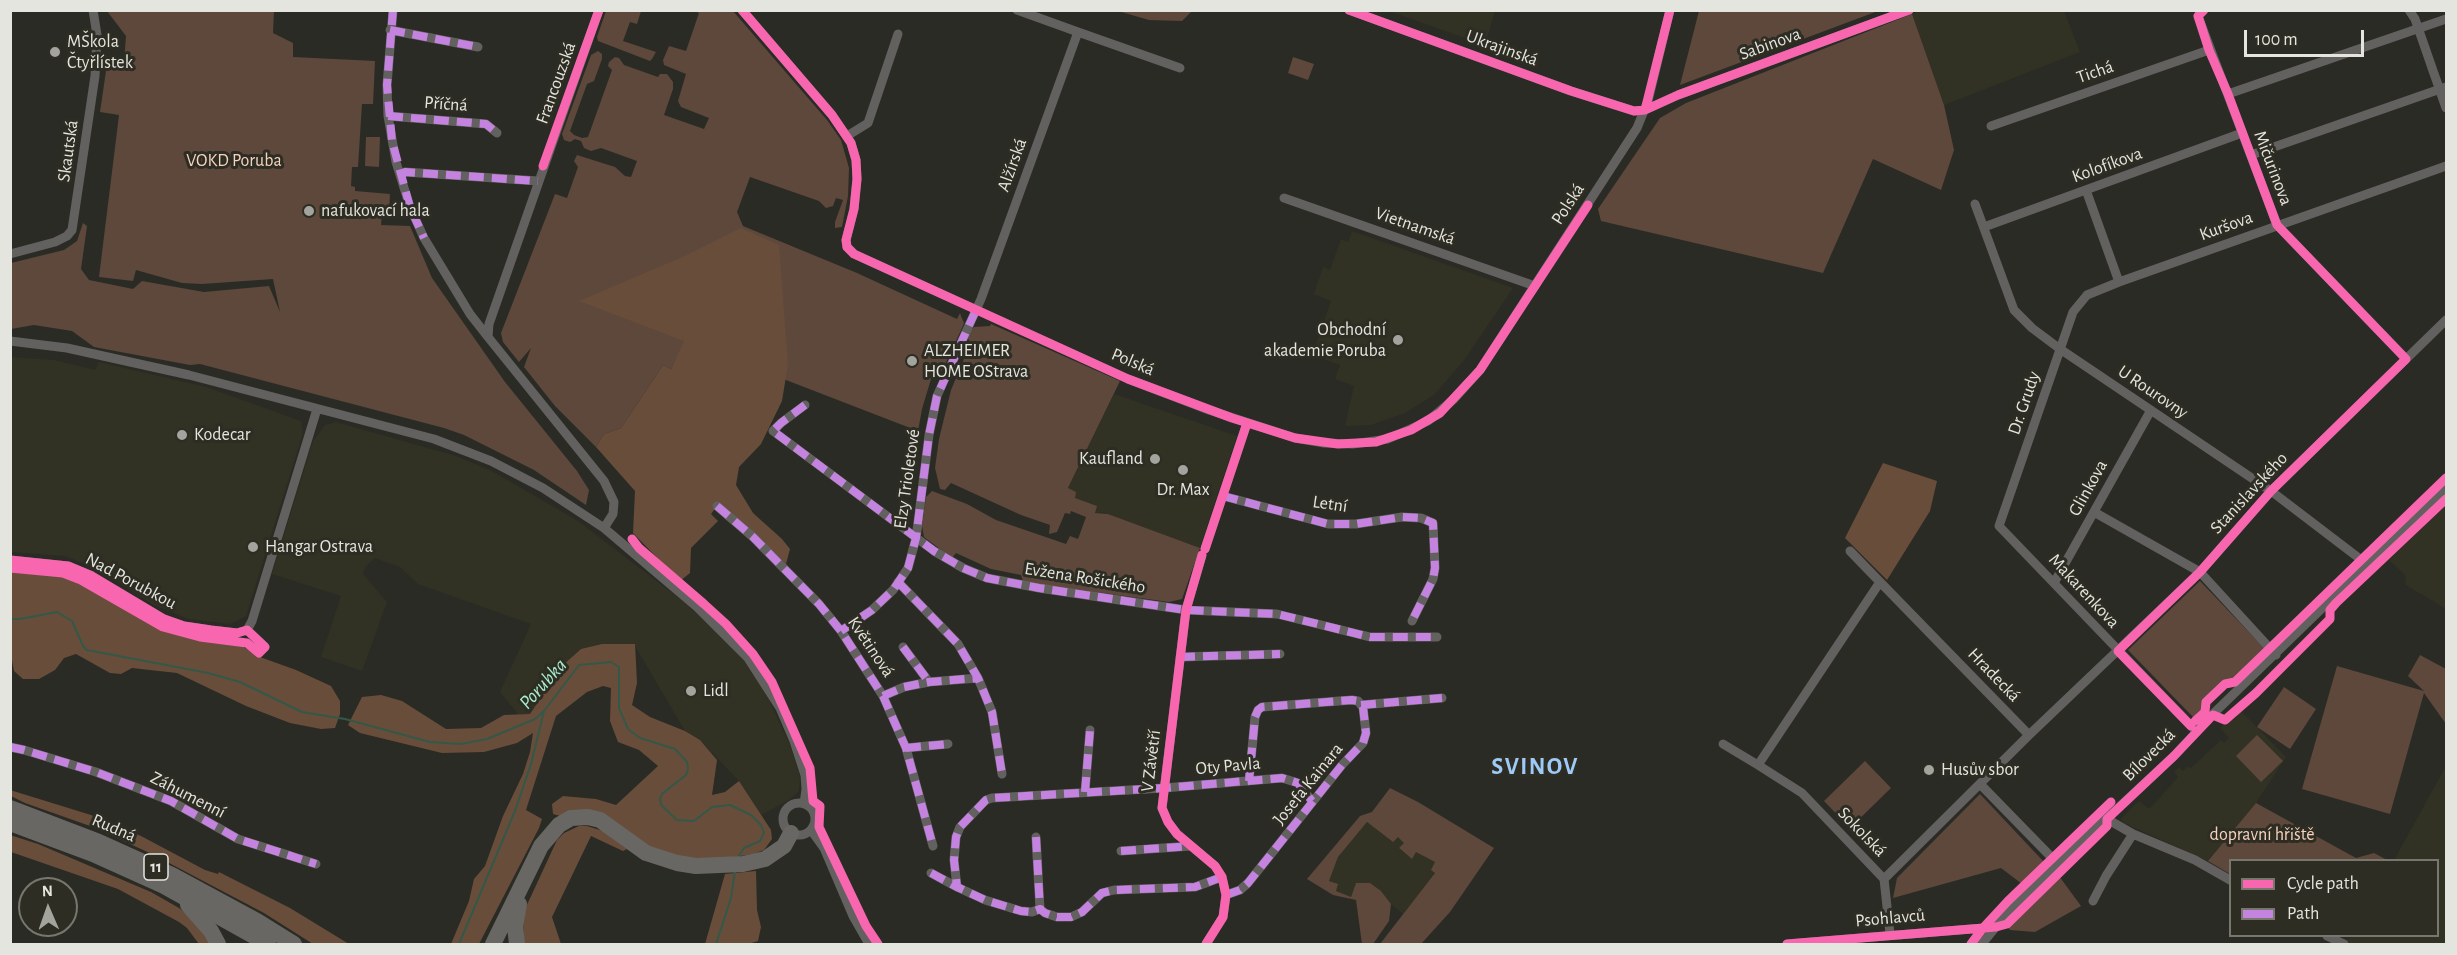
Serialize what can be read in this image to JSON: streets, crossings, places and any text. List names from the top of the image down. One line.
{"streets":{"highway":["Rudná","11"],"street":["Sabinova","Ukrajinská","Tichá","Francouzská","Příčná","Skautská","Alžírská","Kolofíkova","Mičurinova","Polská","Vietnamská","Kuršova","U Rourovny","Dr. Grudy","Elzy Trioletové","Glinkova","Stanislavského","Letní","Evžena Rošického","Nad Porubkou","Makarenkova","Květinová","Hradecká","Bílovecká","V Závětří","Oty Pavla","Josefa Kainara","Záhumenní","Sokolská","Psohlavců"]},"crossings":[["Sabinova","Ukrajinská"],["Sabinova","Polská"],["Ukrajinská","Polská"],["Tichá","Mičurinova"],["Alžírská","Polská"],["Alžírská","Elzy Trioletové"],["Kolofíkova","Mičurinova"],["Kolofíkova","U Rourovny"],["Mičurinova","Kuršova"],["Mičurinova","Stanislavského"],["Polská","Vietnamská"],["Polská","Elzy Trioletové"],["Polská","V Závětří"],["Kuršova","Dr. Grudy"],["U Rourovny","Dr. Grudy"],["U Rourovny","Glinkova"],["U Rourovny","Stanislavského"],["U Rourovny","Bílovecká"],["Dr. Grudy","Makarenkova"],["Elzy Trioletové","Evžena Rošického"],["Elzy Trioletové","Květinová"],["Glinkova","Makarenkova"],["Stanislavského","Makarenkova"],["Stanislavského","Hradecká"],["Stanislavského","Sokolská"],["Letní","V Závětří"],["Evžena Rošického","V Závětří"],["Makarenkova","Bílovecká"],["Bílovecká","Psohlavců"],["V Závětří","Oty Pavla"],["V Závětří","Josefa Kainara"],["Oty Pavla","Josefa Kainara"],["Sokolská","Psohlavců"]],"districts":["SVINOV"],"water":["Porubka"],"parks":["VOKD Poruba","dopravní hřiště"],"places":["MŠkola Čtyřlístek","nafukovací hala","Obchodní akademie Poruba","ALZHEIMER HOME OStrava","Kodecar","Kaufland","Dr. Max","Hangar Ostrava","Lidl","Husův sbor"],"legend":["Cycle path","Path"],"scale_bar":"100 m","north":"top"}
